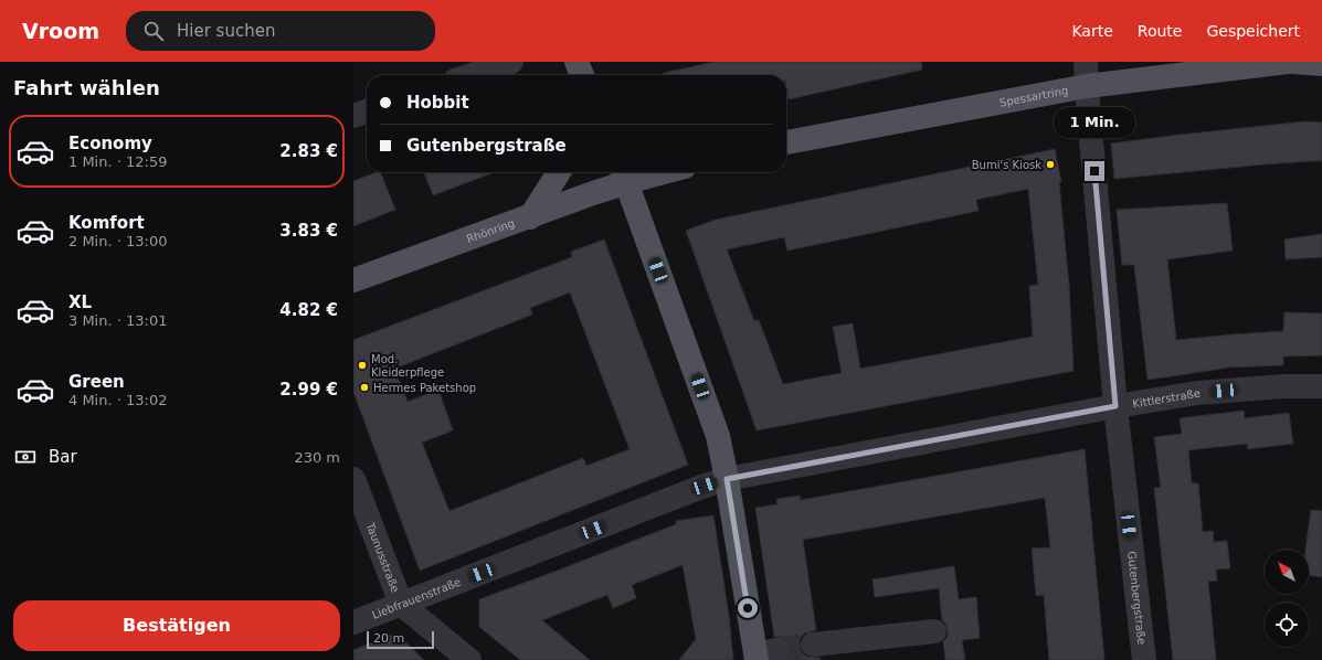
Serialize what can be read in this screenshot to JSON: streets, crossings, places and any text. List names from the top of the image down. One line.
{"streets":{"main road":["Spessartring","Rhönring"],"street":["Kittlerstraße","Taunusstraße","Liebfrauenstraße","Gutenbergstraße"]},"crossings":[["Spessartring","Gutenbergstraße"],["Kittlerstraße","Liebfrauenstraße"],["Kittlerstraße","Gutenbergstraße"],["Taunusstraße","Liebfrauenstraße"]],"places":["Bumi's Kiosk","Mod. Kleiderpflege","Hermes Paketshop"],"scale_bar":"20 m","north":"top left","page":{"header":"Vroom","search":"Hier suchen","nav":["Karte","Route","Gespeichert"],"heading":"Fahrt wählen","banner":["Hobbit","Gutenbergstraße"],"bubble":"1 Min.","list":[{"name":"Economy","note":"1 Min. · 12:59","value":"2.83 €"},{"name":"Komfort","note":"2 Min. · 13:00","value":"3.83 €"},{"name":"XL","note":"3 Min. · 13:01","value":"4.82 €"},{"name":"Green","note":"4 Min. · 13:02","value":"2.99 €"}],"pay":["Bar","230 m"],"buttons":"Bestätigen","scale":"20 m"}}
